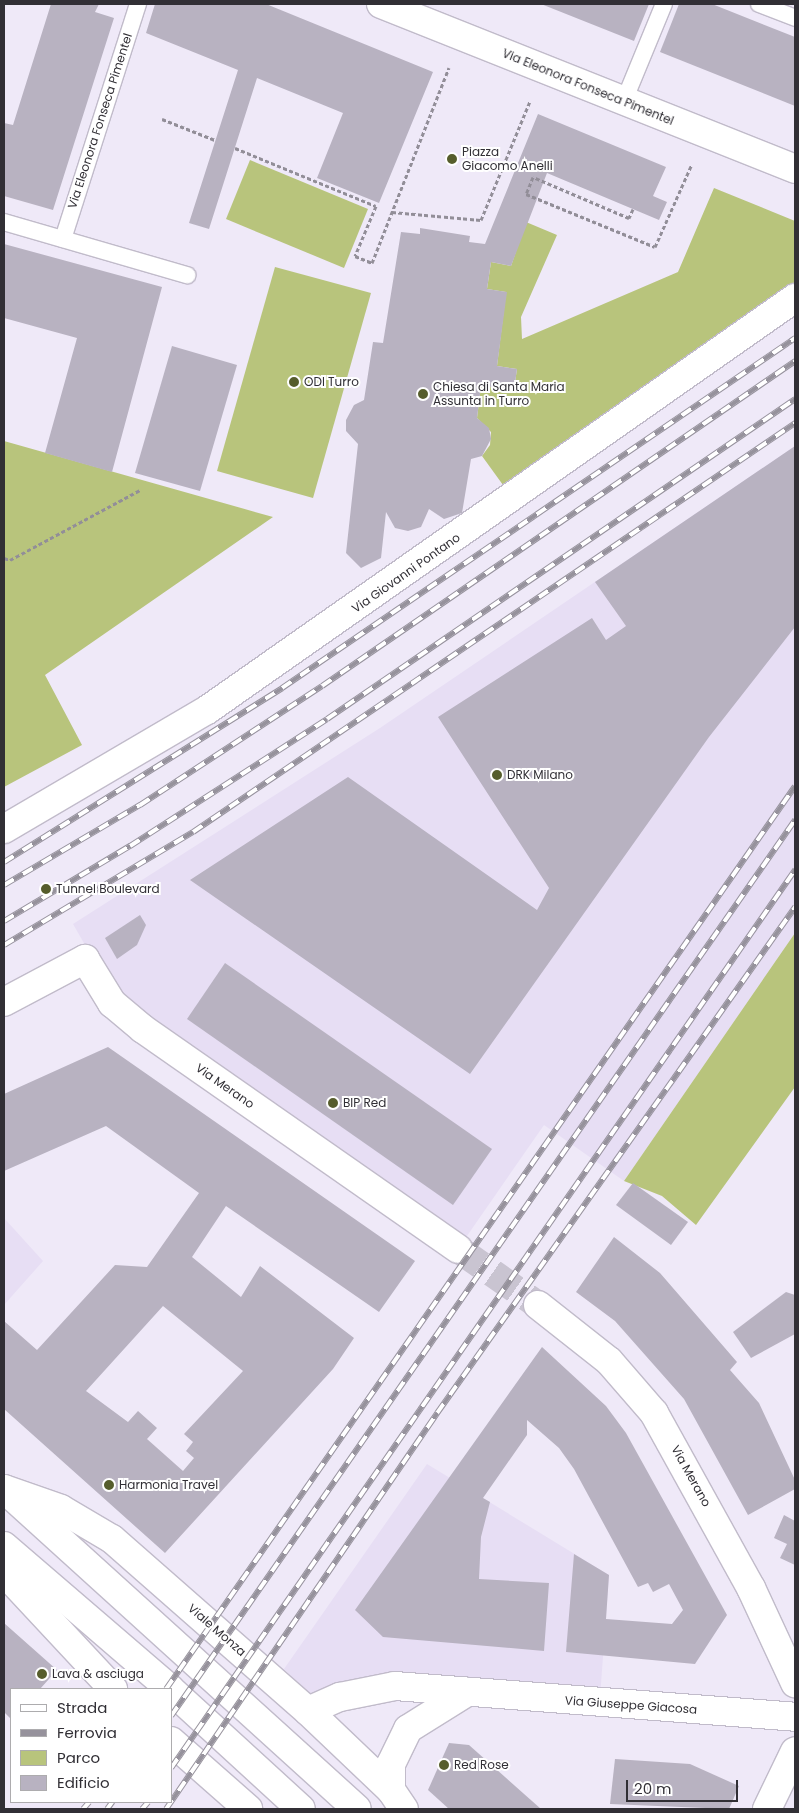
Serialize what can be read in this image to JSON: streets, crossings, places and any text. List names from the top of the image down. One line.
{"streets":{"street":["Via Eleonora Fonseca Pimentel","Via Giovanni Pontano","Via Merano","Viale Monza","Via Giuseppe Giacosa"]},"crossings":[["Viale Monza","Via Giuseppe Giacosa"]],"places":["Piazza Giacomo Anelli","ODI Turro","Chiesa di Santa Maria Assunta in Turro","DRK Milano","Tunnel Boulevard","BIP Red","Harmonia Travel","Lava & asciuga","Red Rose"],"legend":["Strada","Ferrovia","Parco","Edificio"],"scale_bar":"20 m"}
